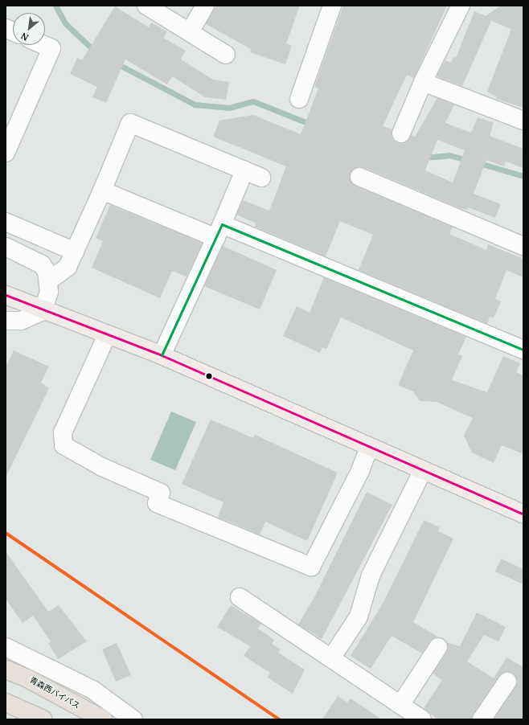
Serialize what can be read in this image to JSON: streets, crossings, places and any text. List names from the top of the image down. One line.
{"streets":{"highway":["青森西バイパス"]},"north":"bottom left"}
